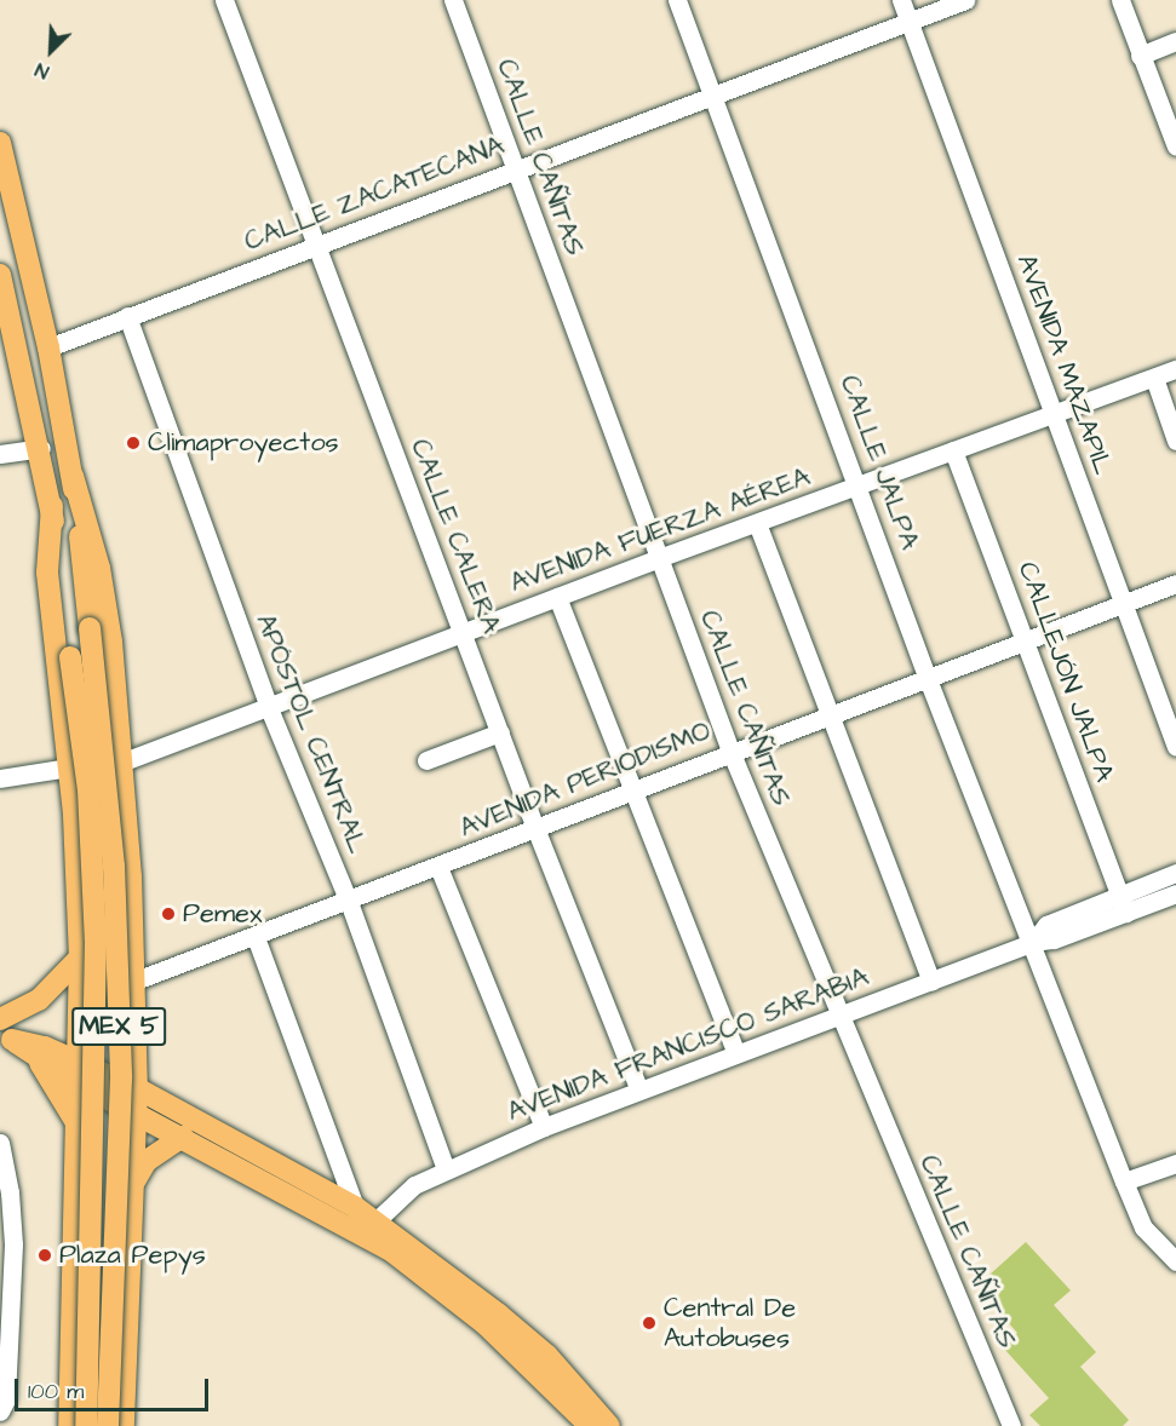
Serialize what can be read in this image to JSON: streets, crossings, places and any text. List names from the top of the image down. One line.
{"streets":{"main road":["MEX 5"],"street":["CALLE CAÑITAS","CALLE ZACATECANA","AVENIDA MAZAPIL","CALLE JALPA","AVENIDA FUERZA AÉREA","CALLE CALERA","CALLEJÓN JALPA","APÓSTOL CENTRAL","AVENIDA PERIODISMO","AVENIDA FRANCISCO SARABIA"]},"crossings":[["CALLE CAÑITAS","CALLE ZACATECANA"],["CALLE CAÑITAS","AVENIDA FUERZA AÉREA"],["CALLE CAÑITAS","AVENIDA PERIODISMO"],["CALLE CAÑITAS","AVENIDA FRANCISCO SARABIA"],["CALLE ZACATECANA","AVENIDA MAZAPIL"],["CALLE ZACATECANA","CALLE JALPA"],["CALLE ZACATECANA","CALLE CALERA"],["CALLE ZACATECANA","APÓSTOL CENTRAL"],["CALLE ZACATECANA","MEX 5"],["AVENIDA MAZAPIL","AVENIDA FUERZA AÉREA"],["AVENIDA MAZAPIL","AVENIDA PERIODISMO"],["CALLE JALPA","AVENIDA FUERZA AÉREA"],["CALLE JALPA","AVENIDA PERIODISMO"],["CALLE JALPA","AVENIDA FRANCISCO SARABIA"],["AVENIDA FUERZA AÉREA","CALLE CALERA"],["AVENIDA FUERZA AÉREA","CALLEJÓN JALPA"],["AVENIDA FUERZA AÉREA","APÓSTOL CENTRAL"],["CALLE CALERA","AVENIDA PERIODISMO"],["CALLE CALERA","AVENIDA FRANCISCO SARABIA"],["CALLEJÓN JALPA","AVENIDA PERIODISMO"],["CALLEJÓN JALPA","AVENIDA FRANCISCO SARABIA"],["APÓSTOL CENTRAL","AVENIDA PERIODISMO"],["APÓSTOL CENTRAL","AVENIDA FRANCISCO SARABIA"]],"places":["Climaproyectos","Pemex","Plaza Pepys","Central De Autobuses"],"scale_bar":"100 m","north":"bottom left"}
